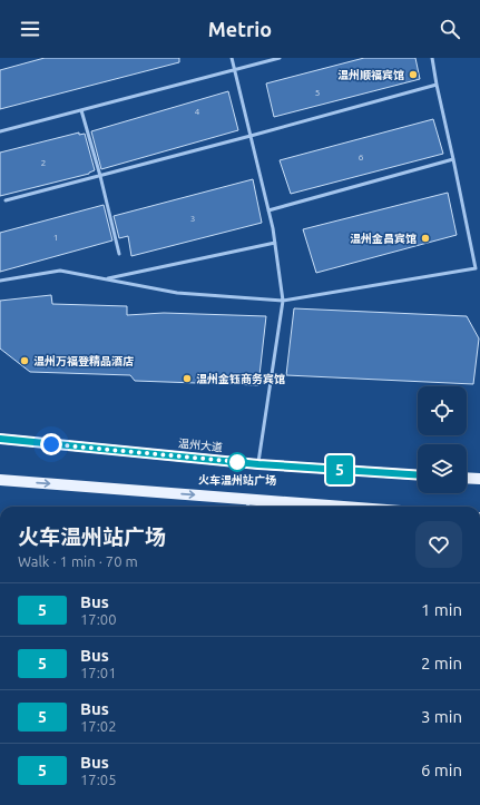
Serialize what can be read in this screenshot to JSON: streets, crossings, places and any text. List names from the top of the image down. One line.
{"streets":{"main road":["温州大道"]},"places":["温州顺福宾馆","温州金昌宾馆","温州万福登精品酒店","温州金钰商务宾馆","火车温州站广场"],"lines":["bus line 5"],"house_numbers":["5","4","6","2","3","1"],"page":{"header":"Metrio","on_map":"5","heading":["火车温州站广场","Walk · 1 min · 70 m"],"list":[{"mark":"5","name":"Bus","note":"17:00","value":"1 min"},{"mark":"5","name":"Bus","note":"17:01","value":"2 min"},{"mark":"5","name":"Bus","note":"17:02","value":"3 min"},{"mark":"5","name":"Bus","note":"17:05","value":"6 min"}]}}
